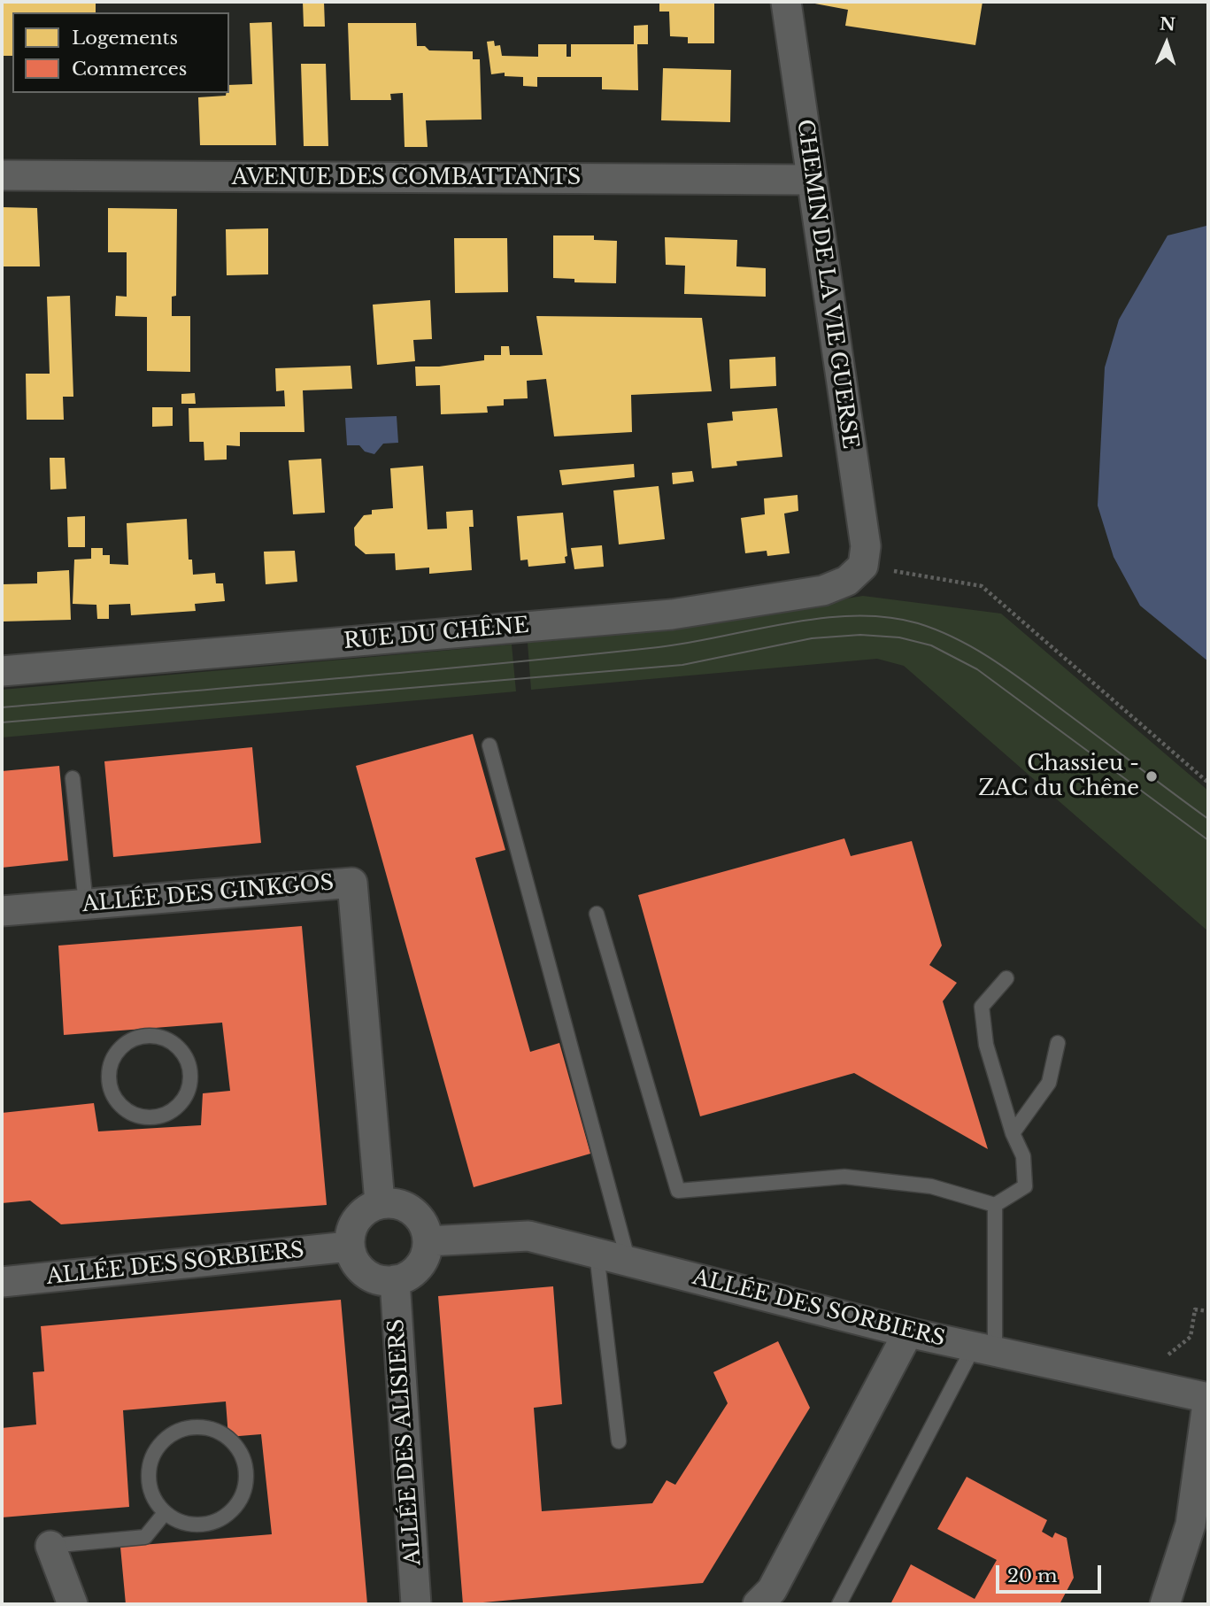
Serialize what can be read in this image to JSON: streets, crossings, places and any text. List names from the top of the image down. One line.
{"streets":{"street":["AVENUE DES COMBATTANTS","CHEMIN DE LA VIE GUERSE","RUE DU CHÊNE","ALLÉE DES GINKGOS","ALLÉE DES SORBIERS","ALLÉE DES ALISIERS"]},"crossings":[["AVENUE DES COMBATTANTS","CHEMIN DE LA VIE GUERSE"],["CHEMIN DE LA VIE GUERSE","RUE DU CHÊNE"],["ALLÉE DES GINKGOS","ALLÉE DES SORBIERS"],["ALLÉE DES GINKGOS","ALLÉE DES ALISIERS"],["ALLÉE DES SORBIERS","ALLÉE DES ALISIERS"]],"places":["Chassieu - ZAC du Chêne"],"legend":["Logements","Commerces"],"scale_bar":"20 m","north":"top"}
